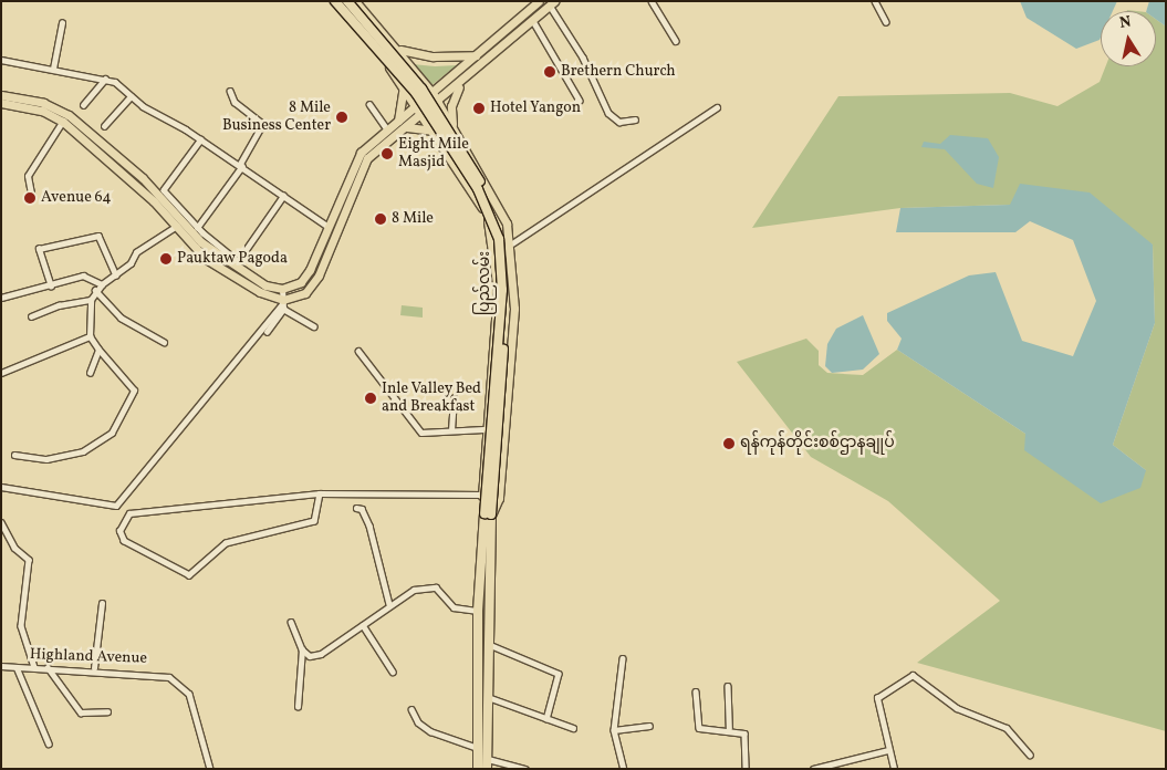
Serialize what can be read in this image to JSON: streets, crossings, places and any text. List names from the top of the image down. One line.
{"streets":{"highway":["ပြည်လမ်း"],"street":["Highland Avenue"]},"places":["Brethern Church","Hotel Yangon","8 Mile Business Center","Eight Mile Masjid","Avenue 64","8 Mile","Pauktaw Pagoda","Inle Valley Bed and Breakfast","ရန်ကုန်တိုင်းစစ်ဌာနချုပ်"],"north":"top"}
